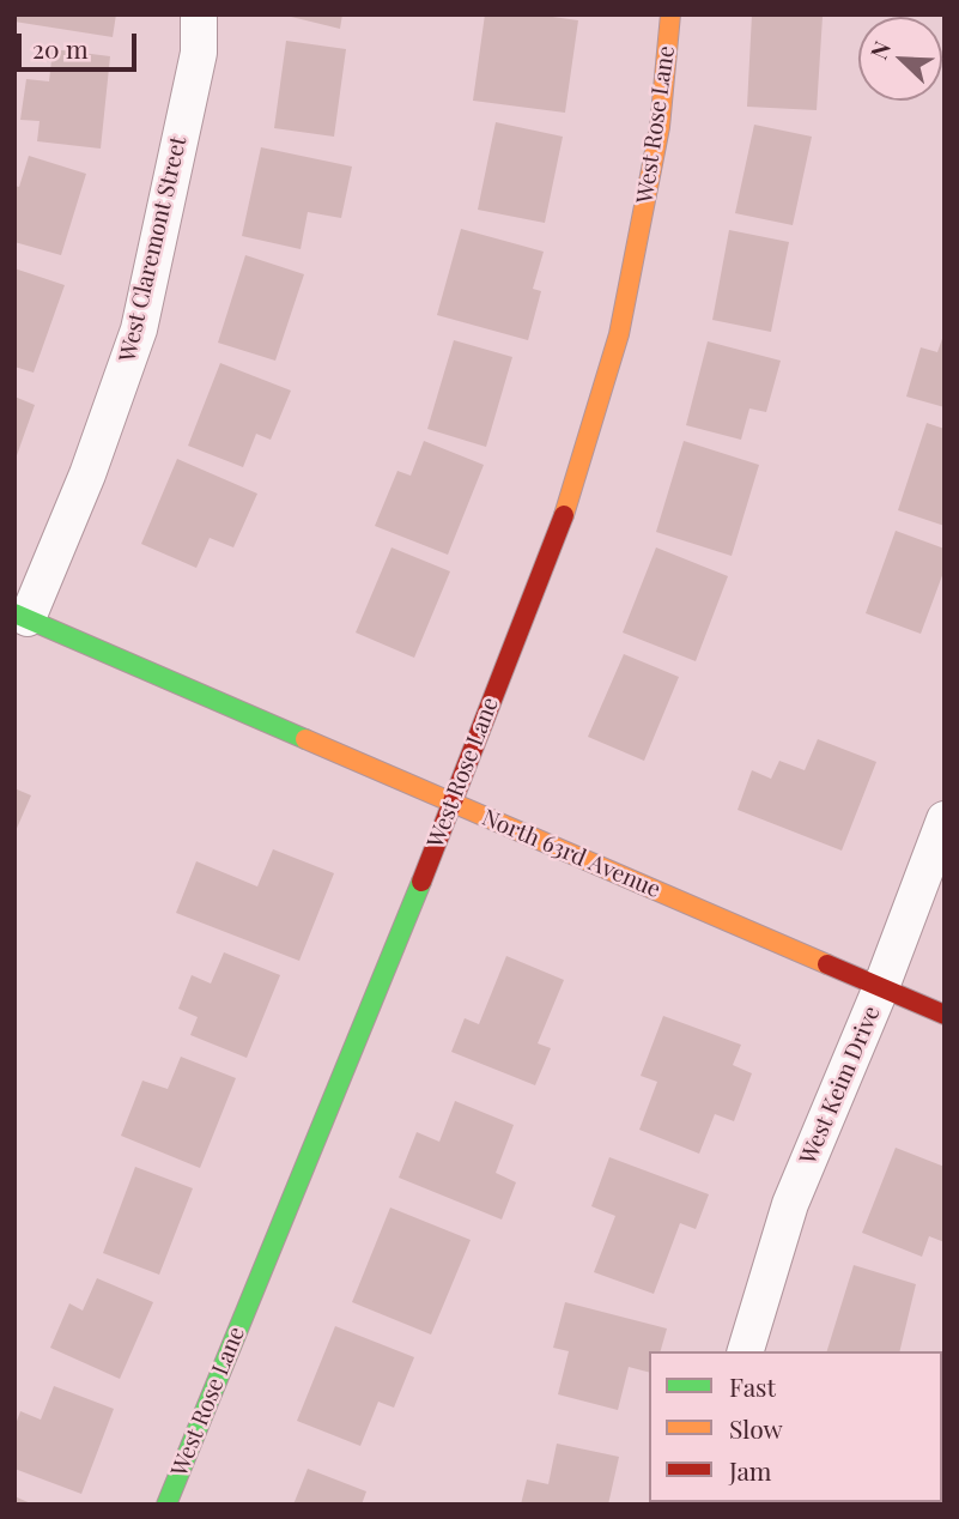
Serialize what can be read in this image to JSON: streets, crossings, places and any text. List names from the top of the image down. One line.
{"streets":{"street":["West Rose Lane","West Claremont Street","North 63rd Avenue","West Keim Drive"]},"crossings":[["West Rose Lane","North 63rd Avenue"],["West Claremont Street","North 63rd Avenue"],["North 63rd Avenue","West Keim Drive"]],"legend":["Fast","Slow","Jam"],"scale_bar":"20 m","north":"top left"}
